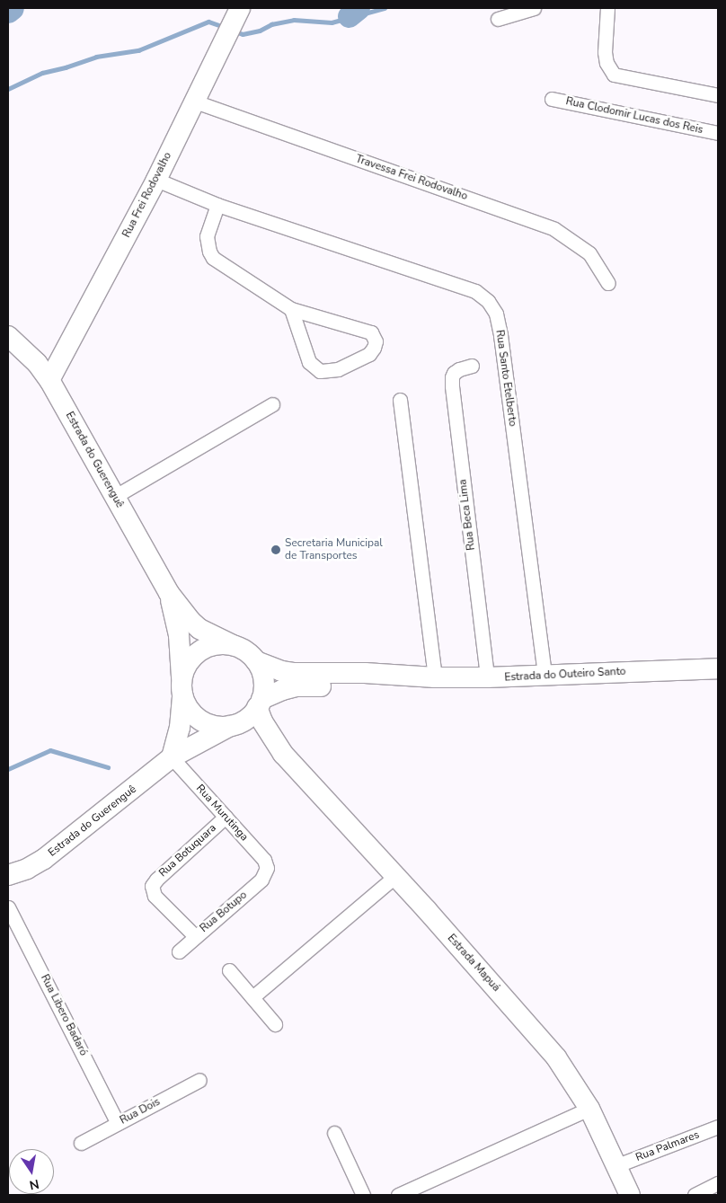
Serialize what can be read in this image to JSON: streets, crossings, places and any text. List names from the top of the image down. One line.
{"streets":{"main road":["Rua Frei Rodovalho","Estrada do Guerenguê","Estrada do Outeiro Santo","Estrada Mapuá"],"street":["Rua Clodomir Lucas dos Reis","Travessa Frei Rodovalho","Rua Santo Etelberto","Rua Beca Lima","Rua Murutinga","Rua Botuquara","Rua Botupo","Rua Libero Badaró","Rua Dois","Rua Palmares"]},"crossings":[["Travessa Frei Rodovalho","Rua Frei Rodovalho"],["Rua Frei Rodovalho","Rua Santo Etelberto"],["Rua Frei Rodovalho","Estrada do Guerenguê"],["Rua Santo Etelberto","Estrada do Outeiro Santo"],["Estrada do Guerenguê","Estrada do Outeiro Santo"],["Estrada do Guerenguê","Rua Murutinga"],["Estrada do Guerenguê","Estrada Mapuá"],["Rua Beca Lima","Estrada do Outeiro Santo"],["Estrada do Outeiro Santo","Estrada Mapuá"],["Rua Murutinga","Rua Botuquara"],["Rua Murutinga","Rua Botupo"],["Rua Botuquara","Rua Botupo"],["Estrada Mapuá","Rua Palmares"],["Rua Libero Badaró","Rua Dois"]],"places":["Secretaria Municipal de Transportes"],"north":"bottom"}
